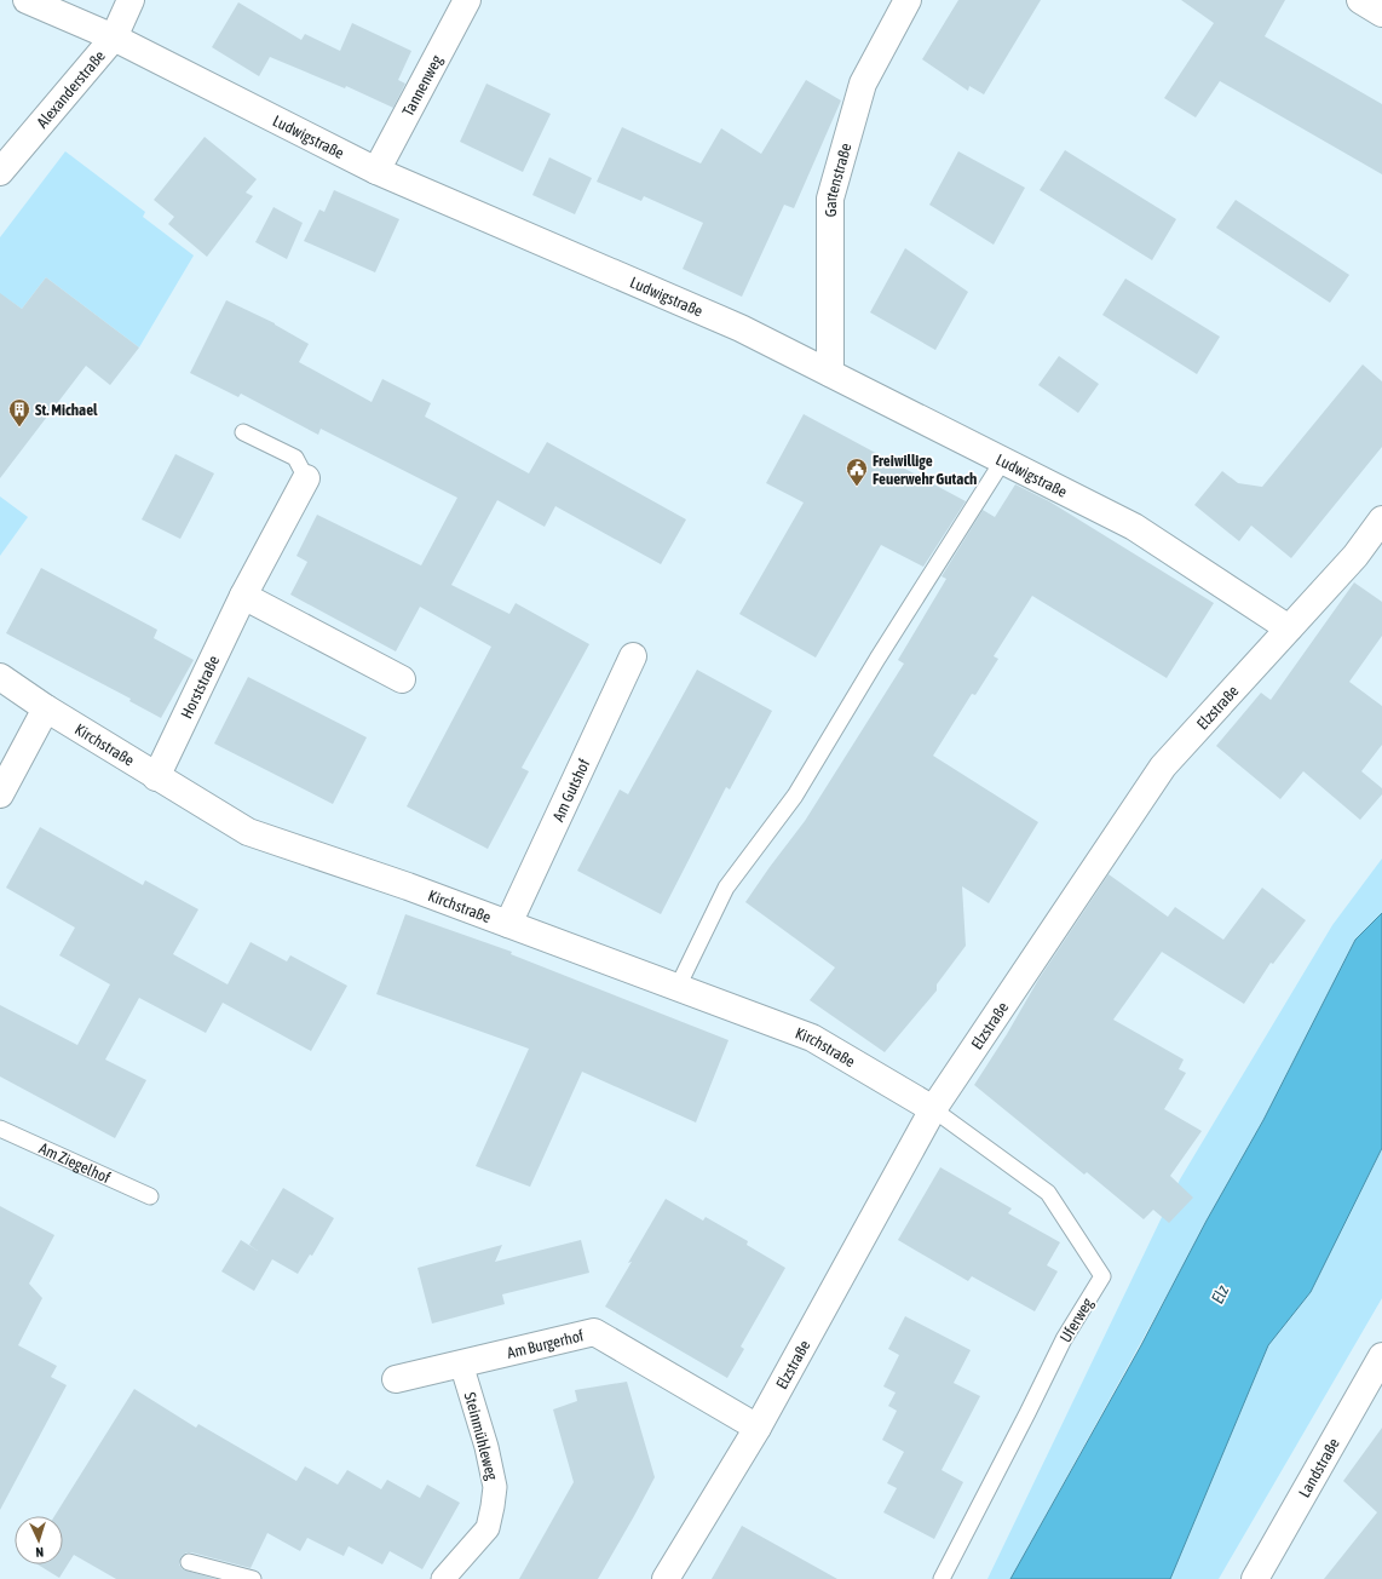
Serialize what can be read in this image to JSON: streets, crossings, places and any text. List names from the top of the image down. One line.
{"streets":{"street":["Tannenweg","Alexanderstraße","Ludwigstraße","Gartenstraße","Horststraße","Elzstraße","Kirchstraße","Am Gutshof","Am Burgerhof","Steinmühleweg","Landstraße"],"lane":["Am Ziegelhof","Uferweg"]},"crossings":[["Tannenweg","Ludwigstraße"],["Alexanderstraße","Ludwigstraße"],["Ludwigstraße","Gartenstraße"],["Ludwigstraße","Elzstraße"],["Horststraße","Kirchstraße"],["Elzstraße","Kirchstraße"],["Elzstraße","Uferweg"],["Elzstraße","Am Burgerhof"],["Kirchstraße","Am Gutshof"],["Kirchstraße","Uferweg"],["Am Burgerhof","Steinmühleweg"]],"water":["Elz"],"places":{"building":["St. Michael"],"public building":["Freiwillige Feuerwehr Gutach"]},"north":"bottom"}
